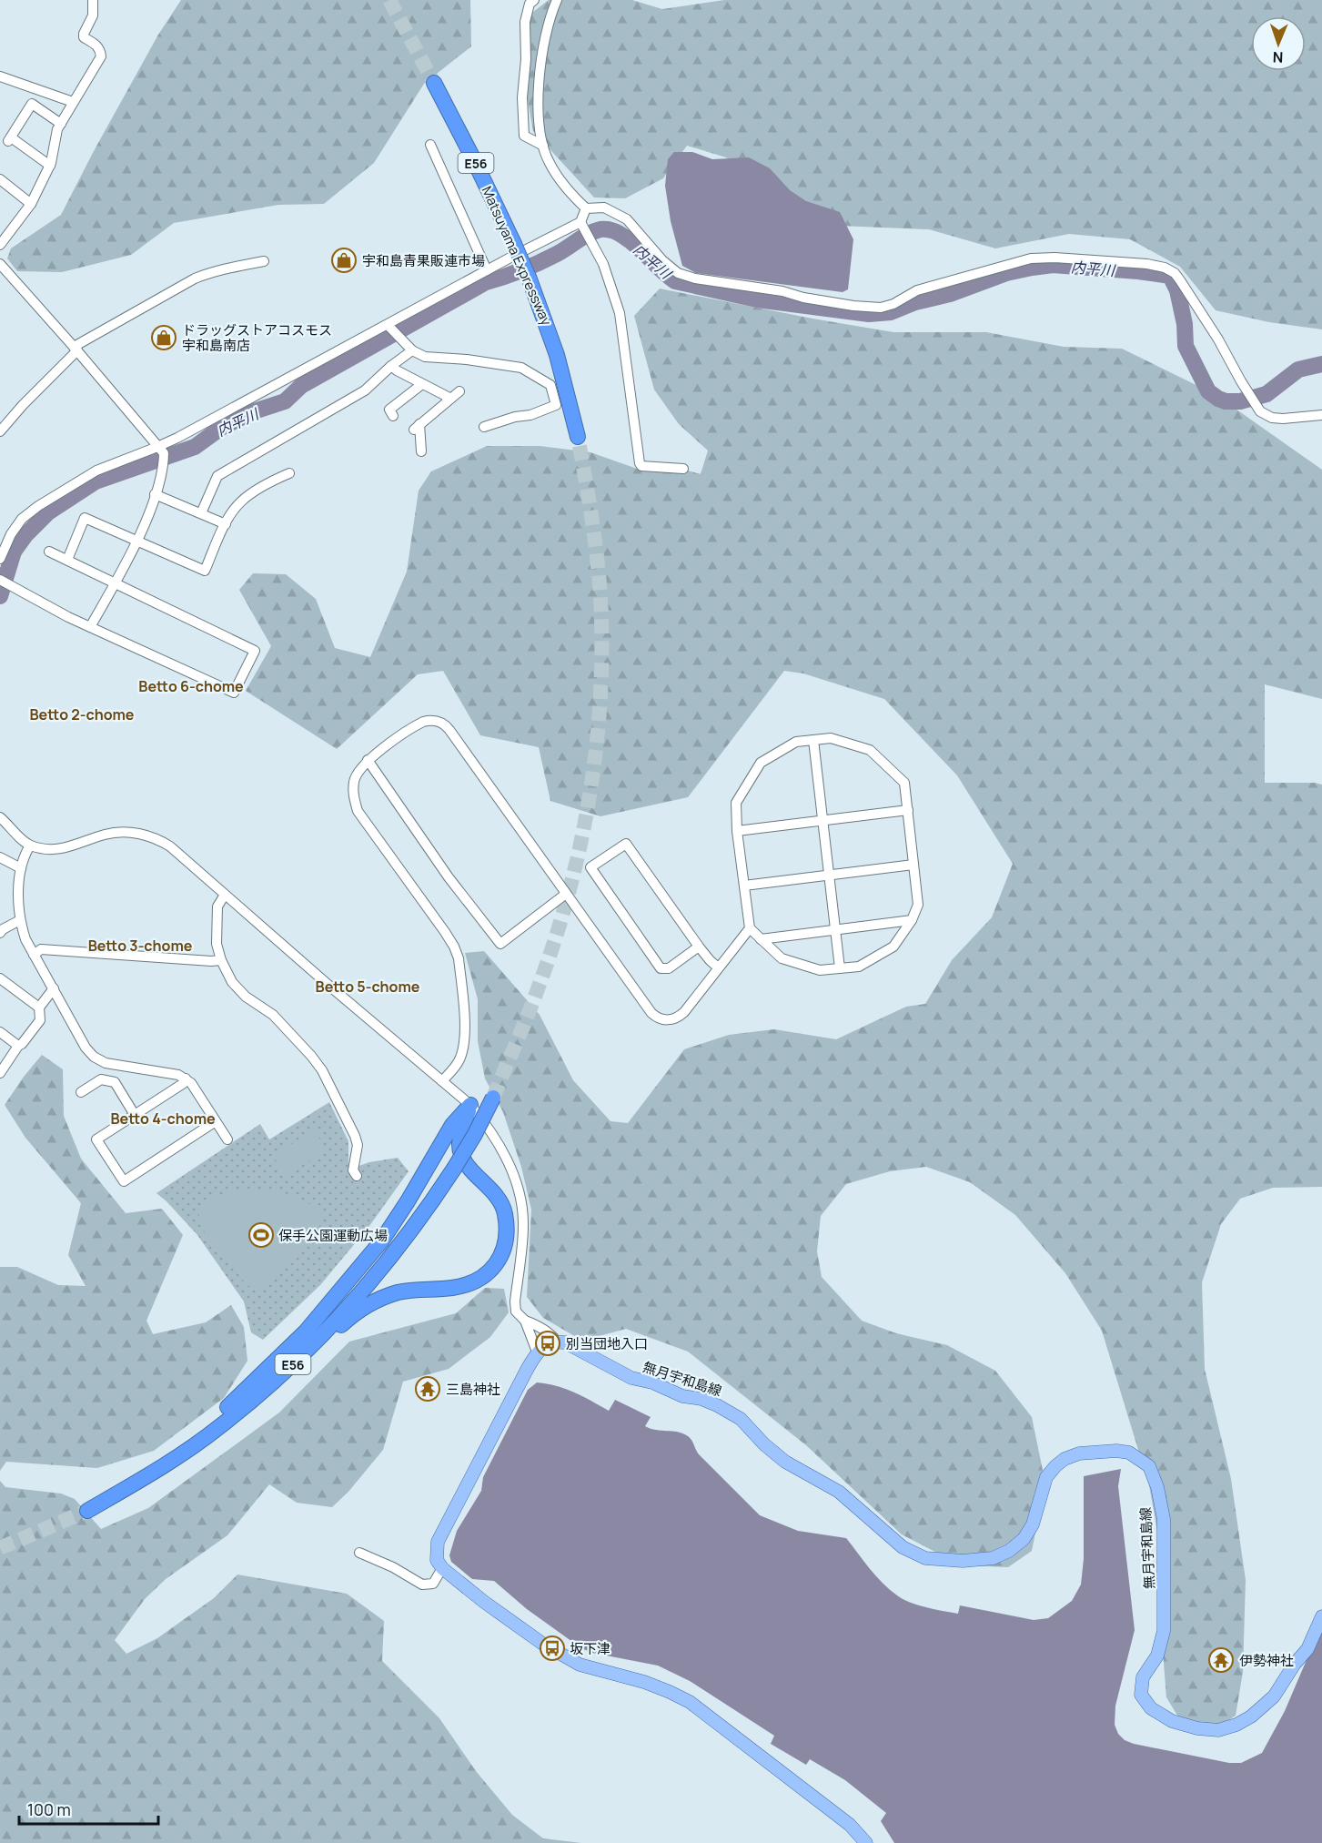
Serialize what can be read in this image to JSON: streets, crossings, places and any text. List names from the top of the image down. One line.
{"streets":{"highway":["E56","Matsuyama Expressway"],"main road":["無月宇和島線"]},"districts":["Betto 6-chome","Betto 2-chome","Betto 3-chome","Betto 5-chome","Betto 4-chome"],"water":["内平川"],"places":{"shop":["宇和島青果販連市場","ドラッグストアコスモス 宇和島南店"],"sports":["保手公園運動広場"],"bus stop":["別当団地入口","坂下津"],"temple":["三島神社","伊勢神社"]},"scale_bar":"100 m","north":"bottom"}
